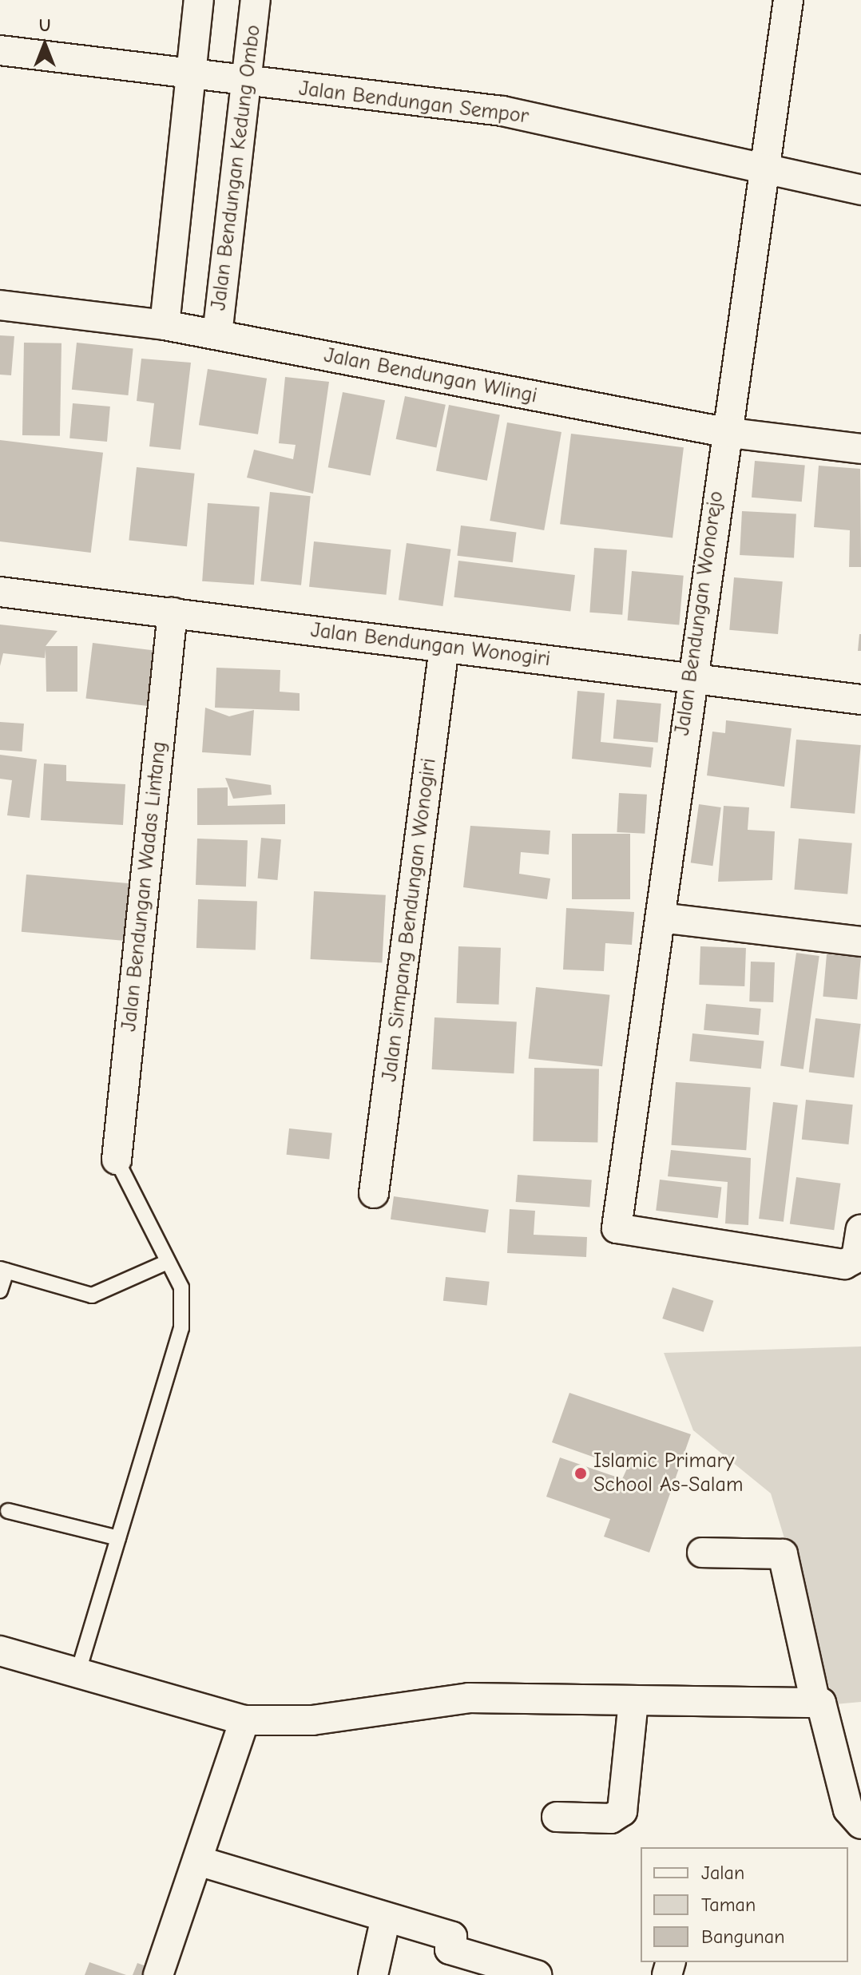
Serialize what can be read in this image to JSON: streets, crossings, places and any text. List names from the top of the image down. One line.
{"streets":{"street":["Jalan Bendungan Sempor","Jalan Bendungan Kedung Ombo","Jalan Bendungan Wlingi","Jalan Bendungan Wonorejo","Jalan Bendungan Wonogiri","Jalan Bendungan Wadas Lintang","Jalan Simpang Bendungan Wonogiri"]},"crossings":[["Jalan Bendungan Sempor","Jalan Bendungan Kedung Ombo"],["Jalan Bendungan Sempor","Jalan Bendungan Wonorejo"],["Jalan Bendungan Kedung Ombo","Jalan Bendungan Wlingi"],["Jalan Bendungan Wlingi","Jalan Bendungan Wonorejo"],["Jalan Bendungan Wonorejo","Jalan Bendungan Wonogiri"],["Jalan Bendungan Wonogiri","Jalan Bendungan Wadas Lintang"],["Jalan Bendungan Wonogiri","Jalan Simpang Bendungan Wonogiri"]],"places":["Islamic Primary School As-Salam"],"legend":["Jalan","Taman","Bangunan"],"north":"top"}
